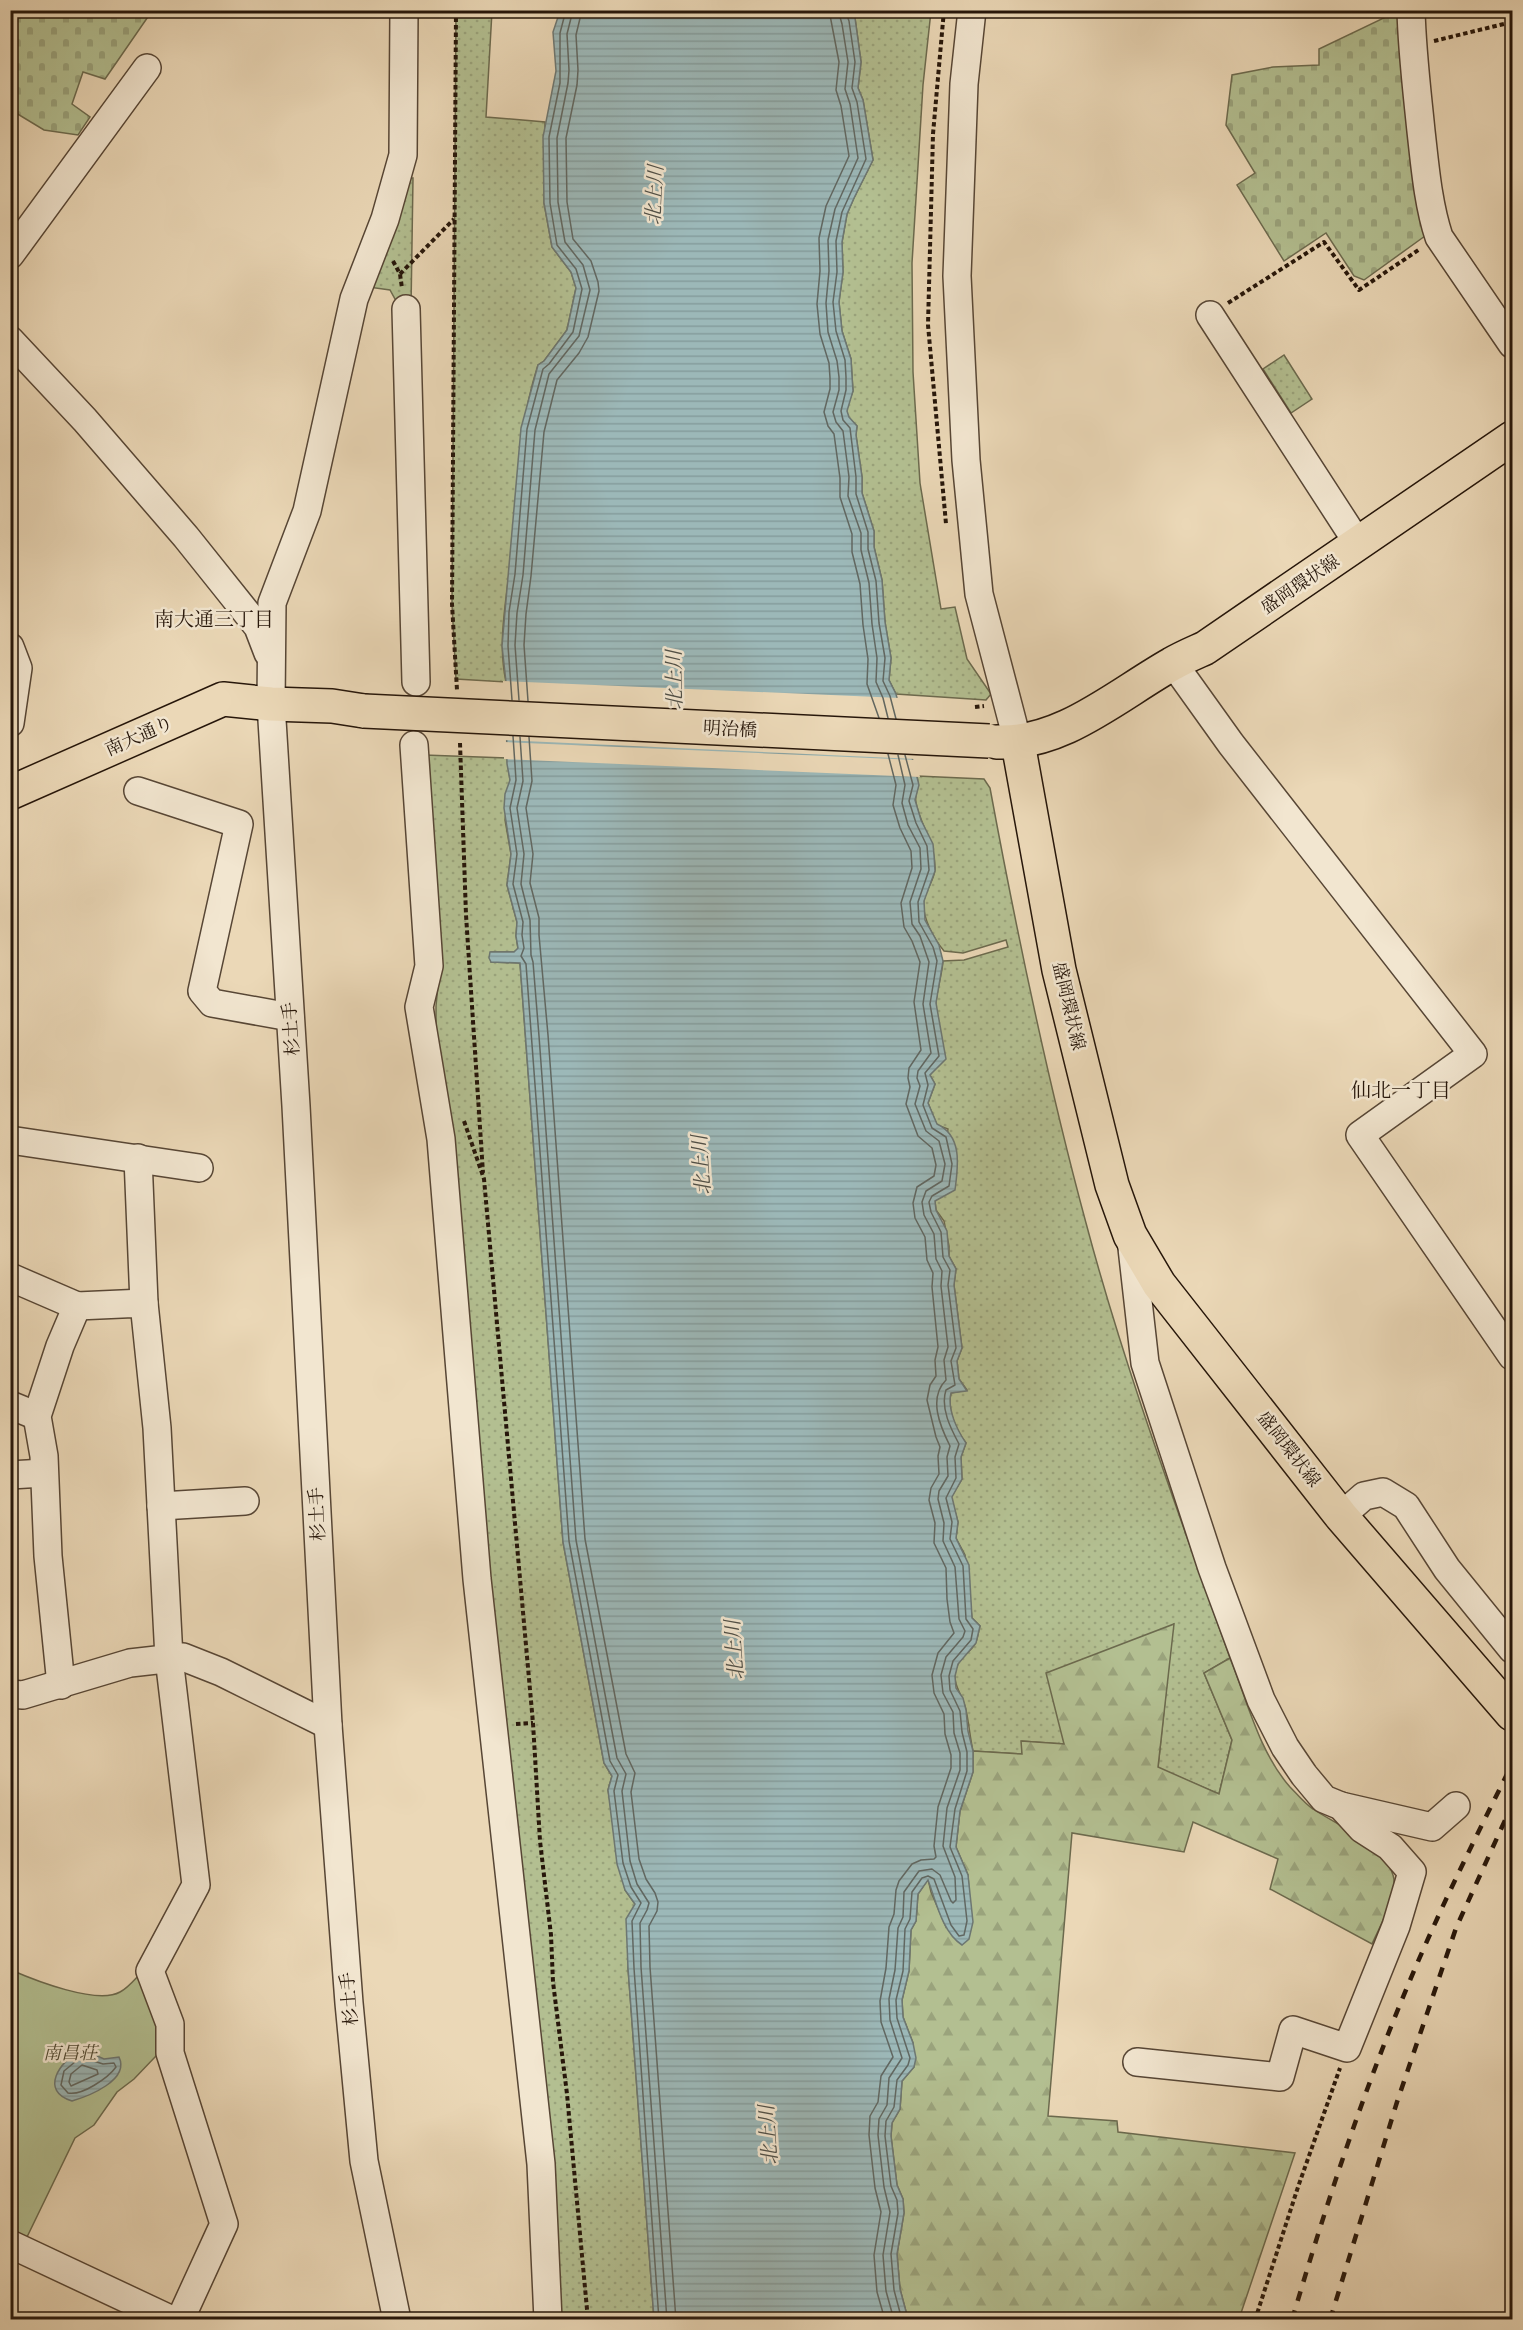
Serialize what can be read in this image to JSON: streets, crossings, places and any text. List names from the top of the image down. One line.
{"streets":{"main road":["盛岡環状線","明治橋","南大通り"],"street":["杉土手"]},"crossings":[["盛岡環状線","明治橋"],["明治橋","南大通り"],["南大通り","杉土手"]],"districts":["南大通三丁目","仙北一丁目"],"water":["北上川"],"parks":["南昌荘"]}
